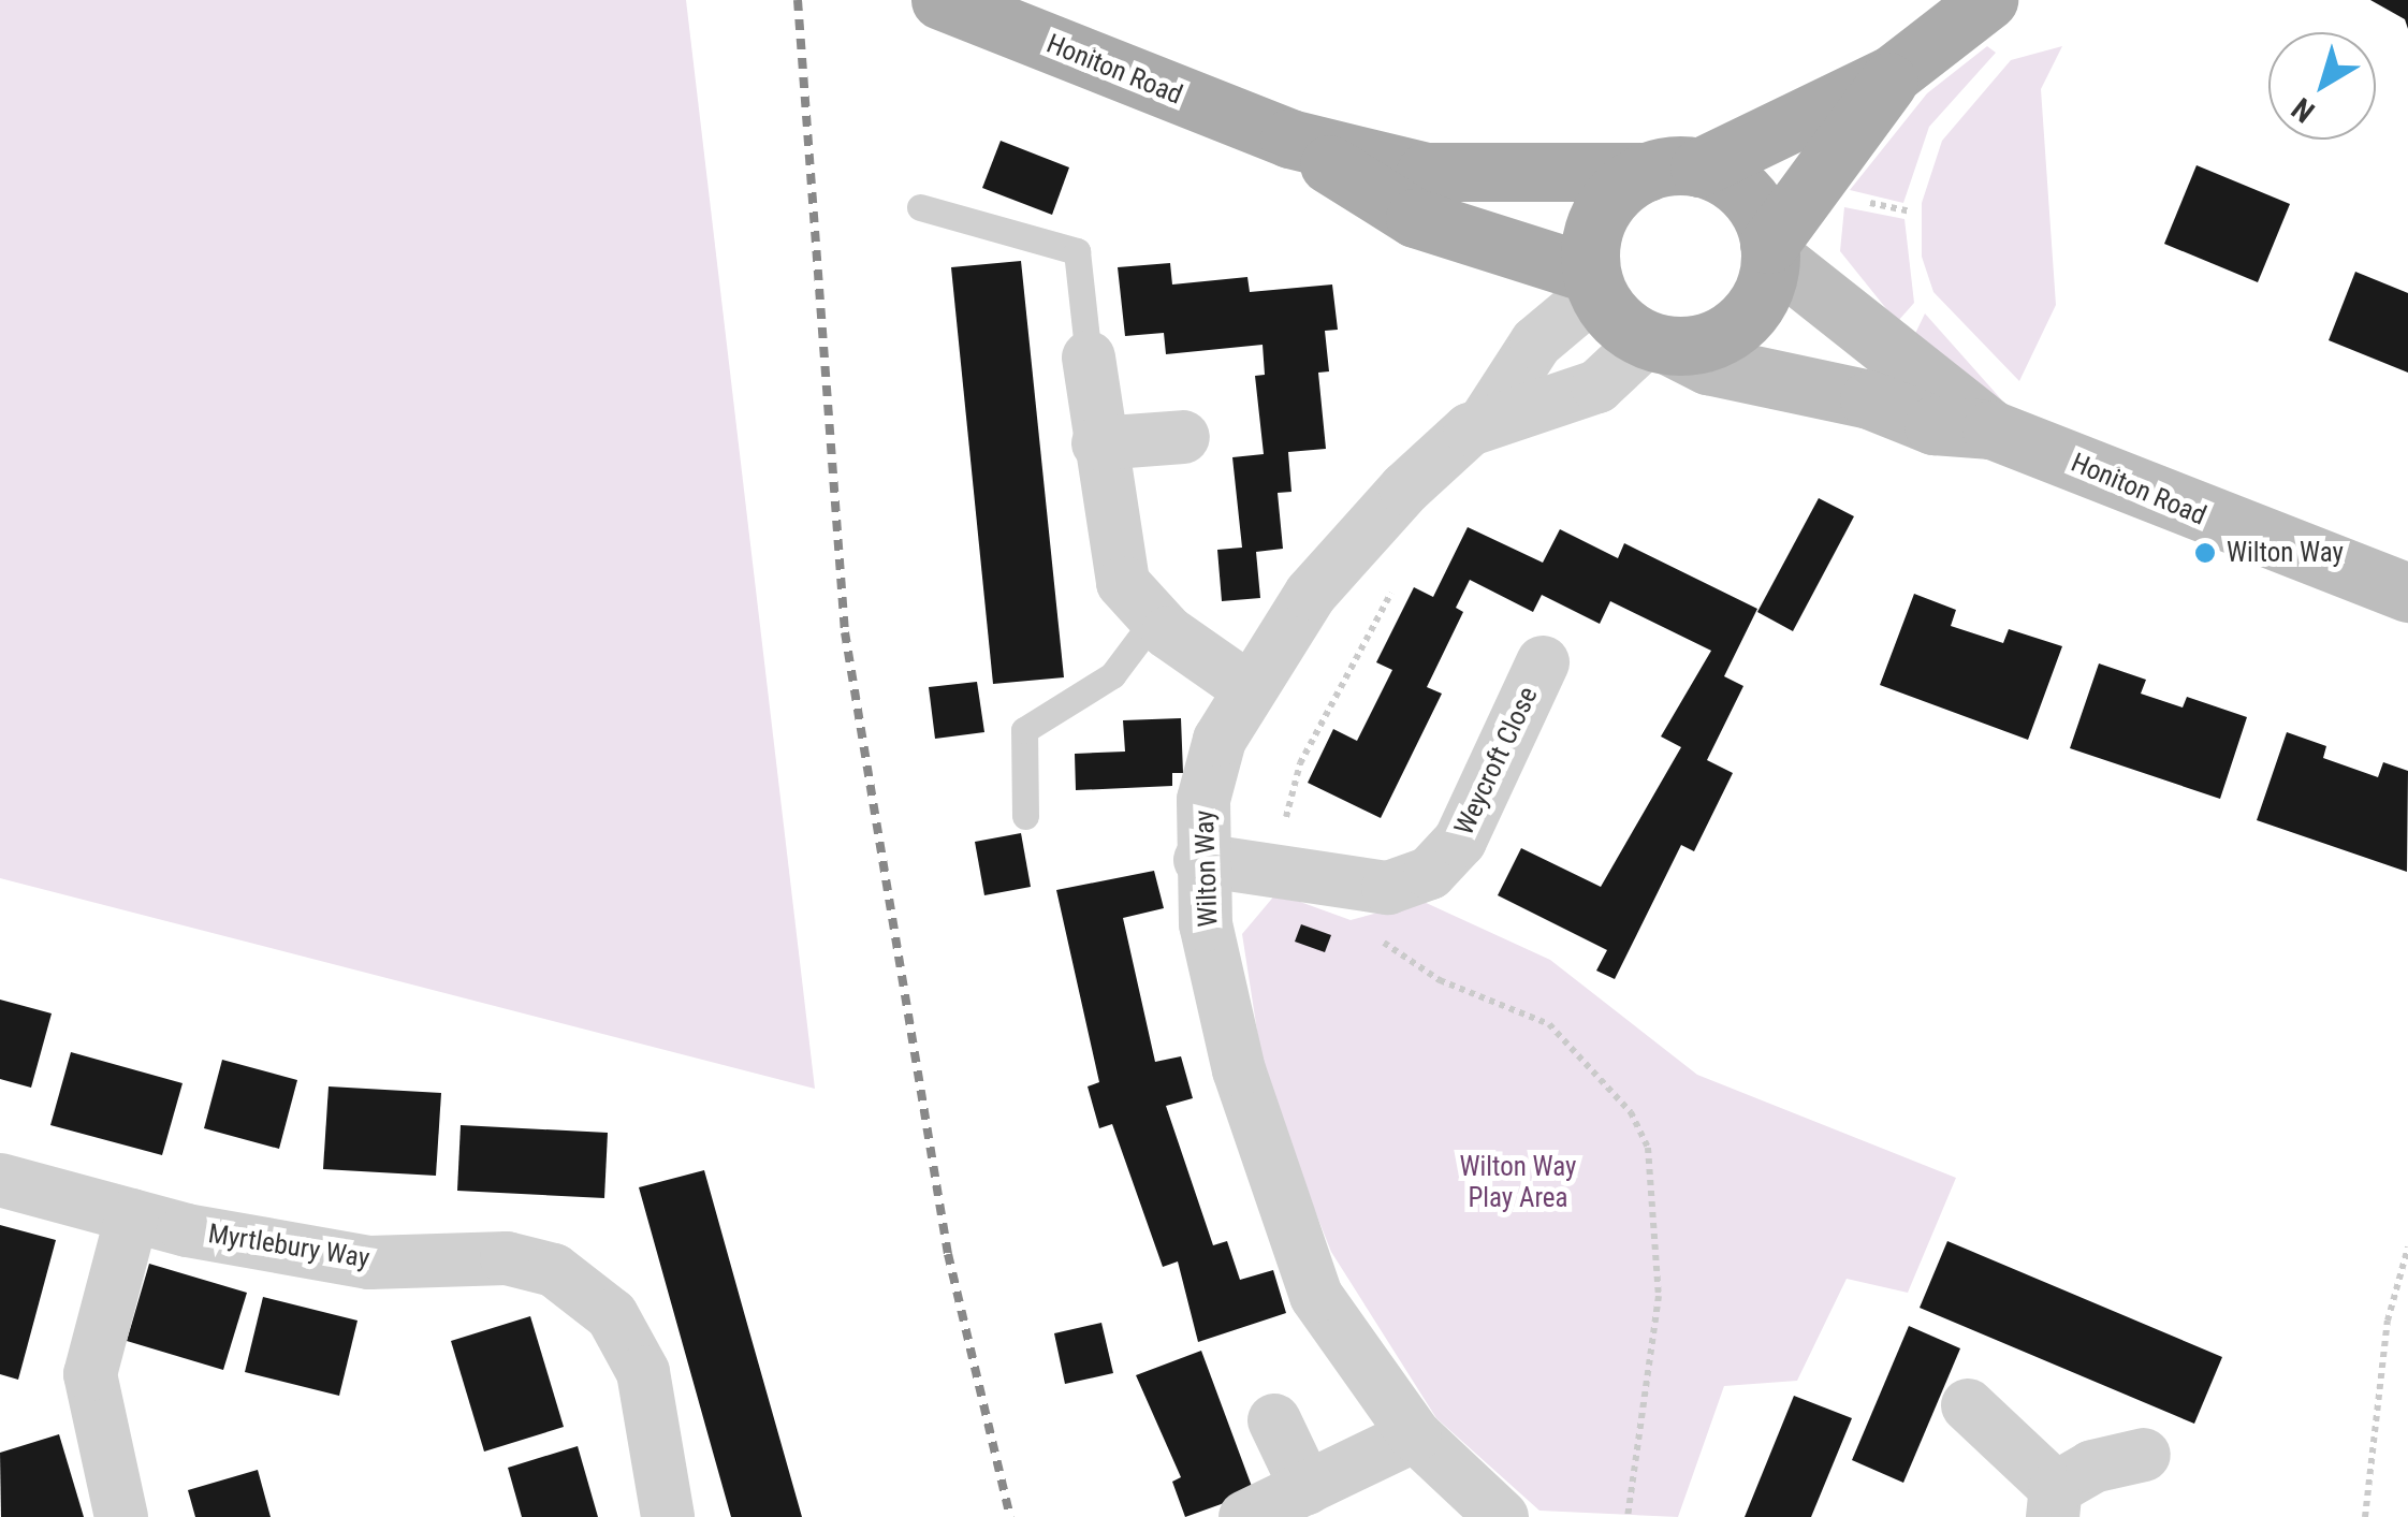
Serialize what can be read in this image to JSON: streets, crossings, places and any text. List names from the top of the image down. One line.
{"streets":{"main road":["Honiton Road"],"street":["Weycroft Close","Wilton Way","Myrtlebury Way"]},"crossings":[["Honiton Road","Wilton Way"],["Weycroft Close","Wilton Way"]],"parks":["Wilton Way Play Area"],"places":["Wilton Way"],"north":"bottom left"}
